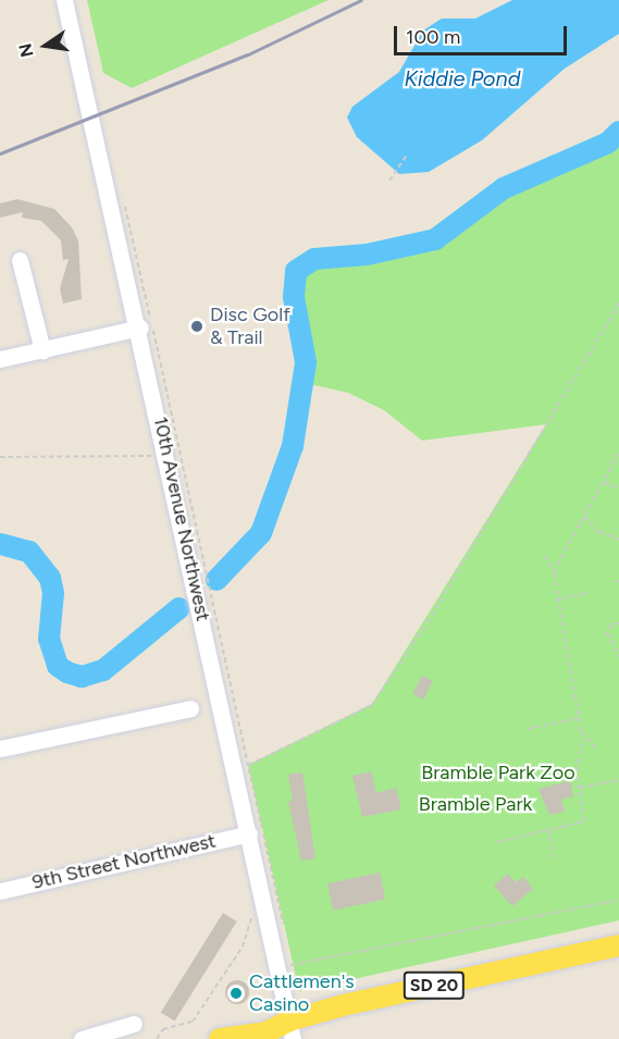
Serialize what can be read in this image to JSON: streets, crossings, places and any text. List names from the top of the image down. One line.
{"streets":{"main road":["SD 20"],"street":["10th Avenue Northwest","9th Street Northwest"]},"crossings":[["10th Avenue Northwest","9th Street Northwest"],["10th Avenue Northwest","SD 20"]],"water":["Kiddie Pond"],"parks":["Bramble Park Zoo","Bramble Park"],"places":["Disc Golf & Trail","Cattlemen's Casino"],"scale_bar":"100 m","north":"left"}
